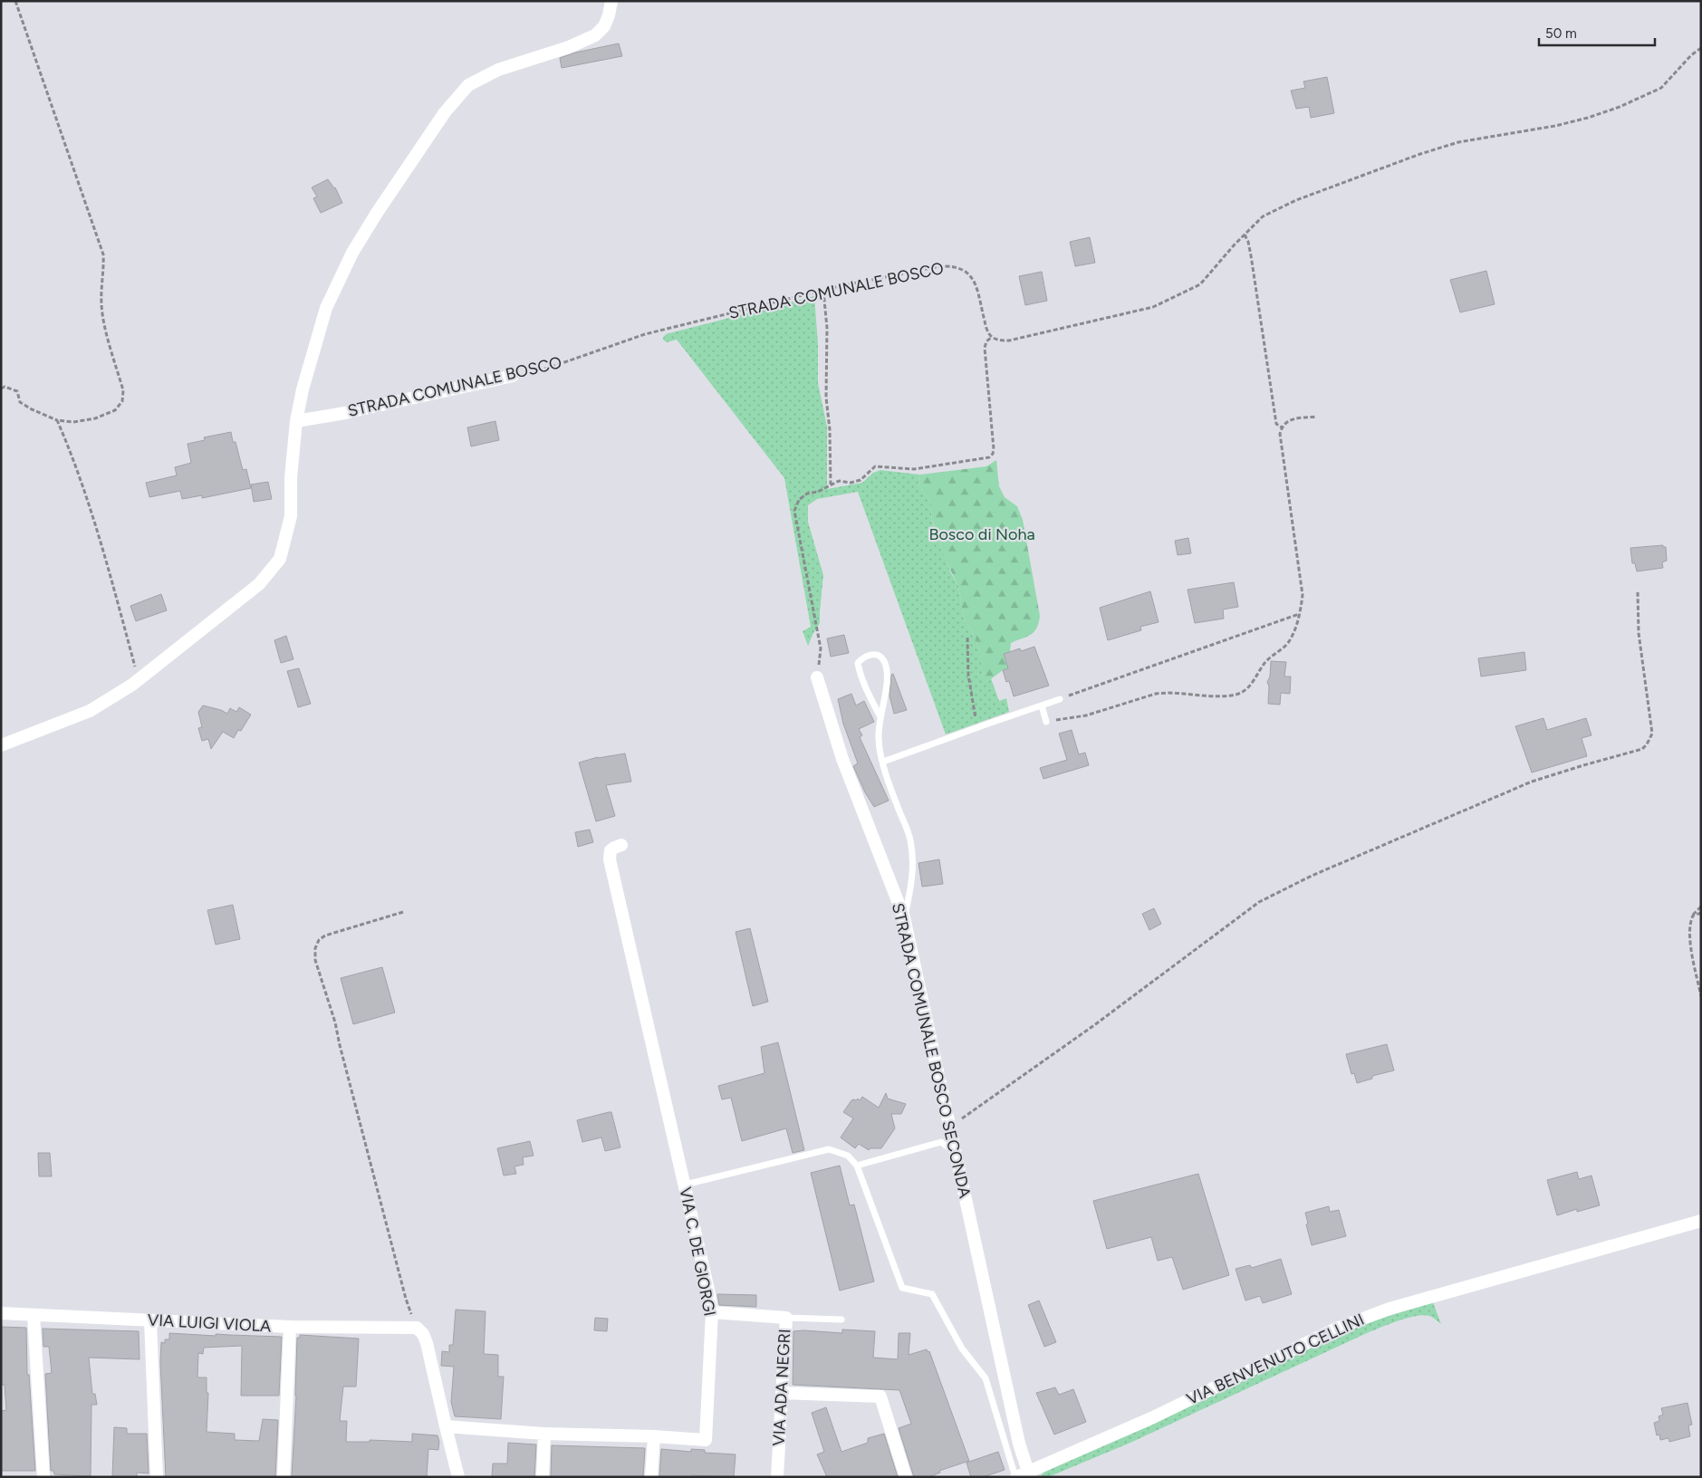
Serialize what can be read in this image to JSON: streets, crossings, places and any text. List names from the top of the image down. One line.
{"streets":{"street":["STRADA COMUNALE BOSCO","STRADA COMUNALE BOSCO SECONDA","VIA C. DE GIORGI","VIA LUIGI VIOLA","VIA BENVENUTO CELLINI","VIA ADA NEGRI"]},"crossings":[["STRADA COMUNALE BOSCO SECONDA","VIA BENVENUTO CELLINI"],["VIA C. DE GIORGI","VIA ADA NEGRI"]],"parks":["Bosco di Noha"],"scale_bar":"50 m"}
